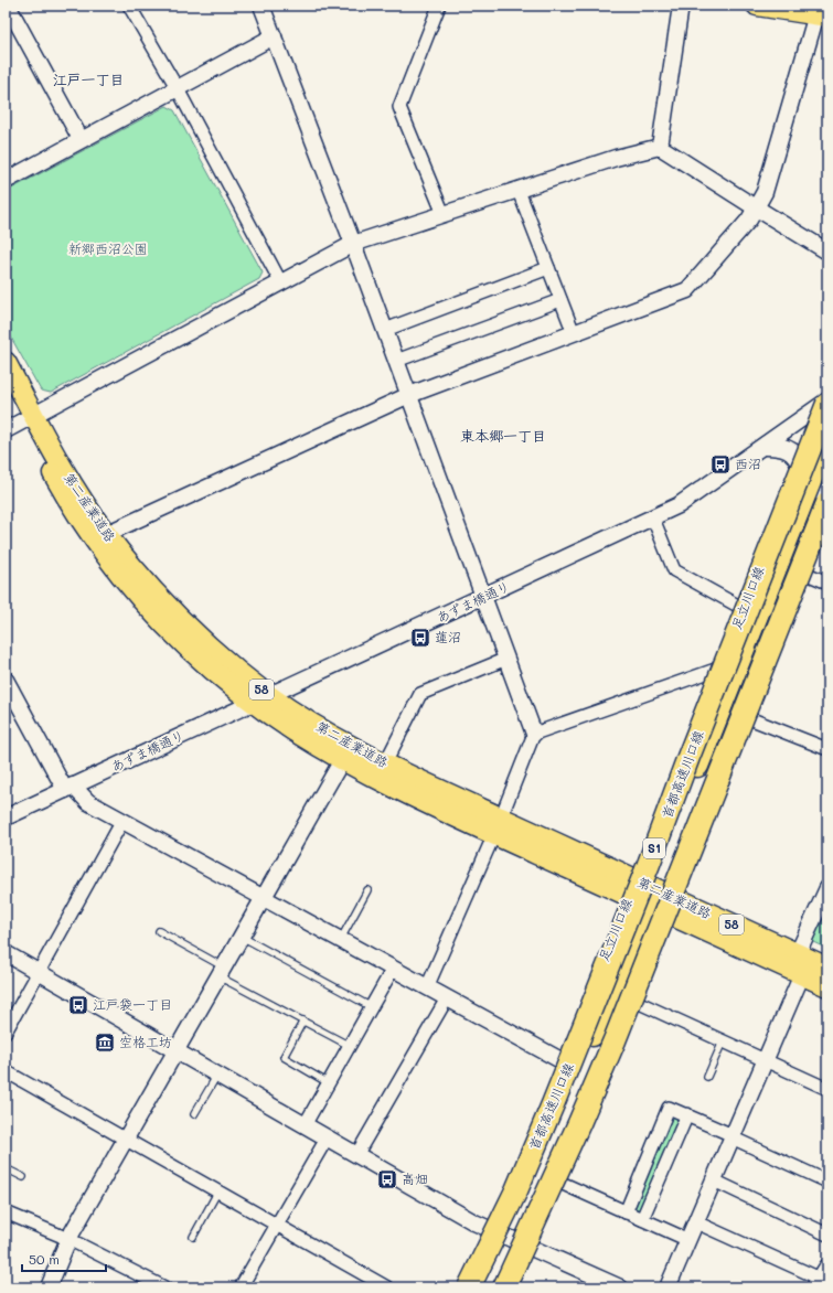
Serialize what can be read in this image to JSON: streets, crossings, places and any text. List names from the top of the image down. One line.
{"streets":{"highway":["首都高速川口線","S1"],"main road":["第二産業道路","足立川口線","58"],"street":["あずま橋通り"]},"crossings":[["第二産業道路","足立川口線"],["第二産業道路","あずま橋通り"],["足立川口線","あずま橋通り"],["足立川口線","首都高速川口線"],["あずま橋通り","首都高速川口線"]],"districts":["江戸一丁目","東本郷一丁目"],"parks":["新郷西沼公園"],"places":{"bus stop":["西沼","蓮沼","江戸袋一丁目","高畑"],"museum":["空格工坊"]},"scale_bar":"50 m"}
